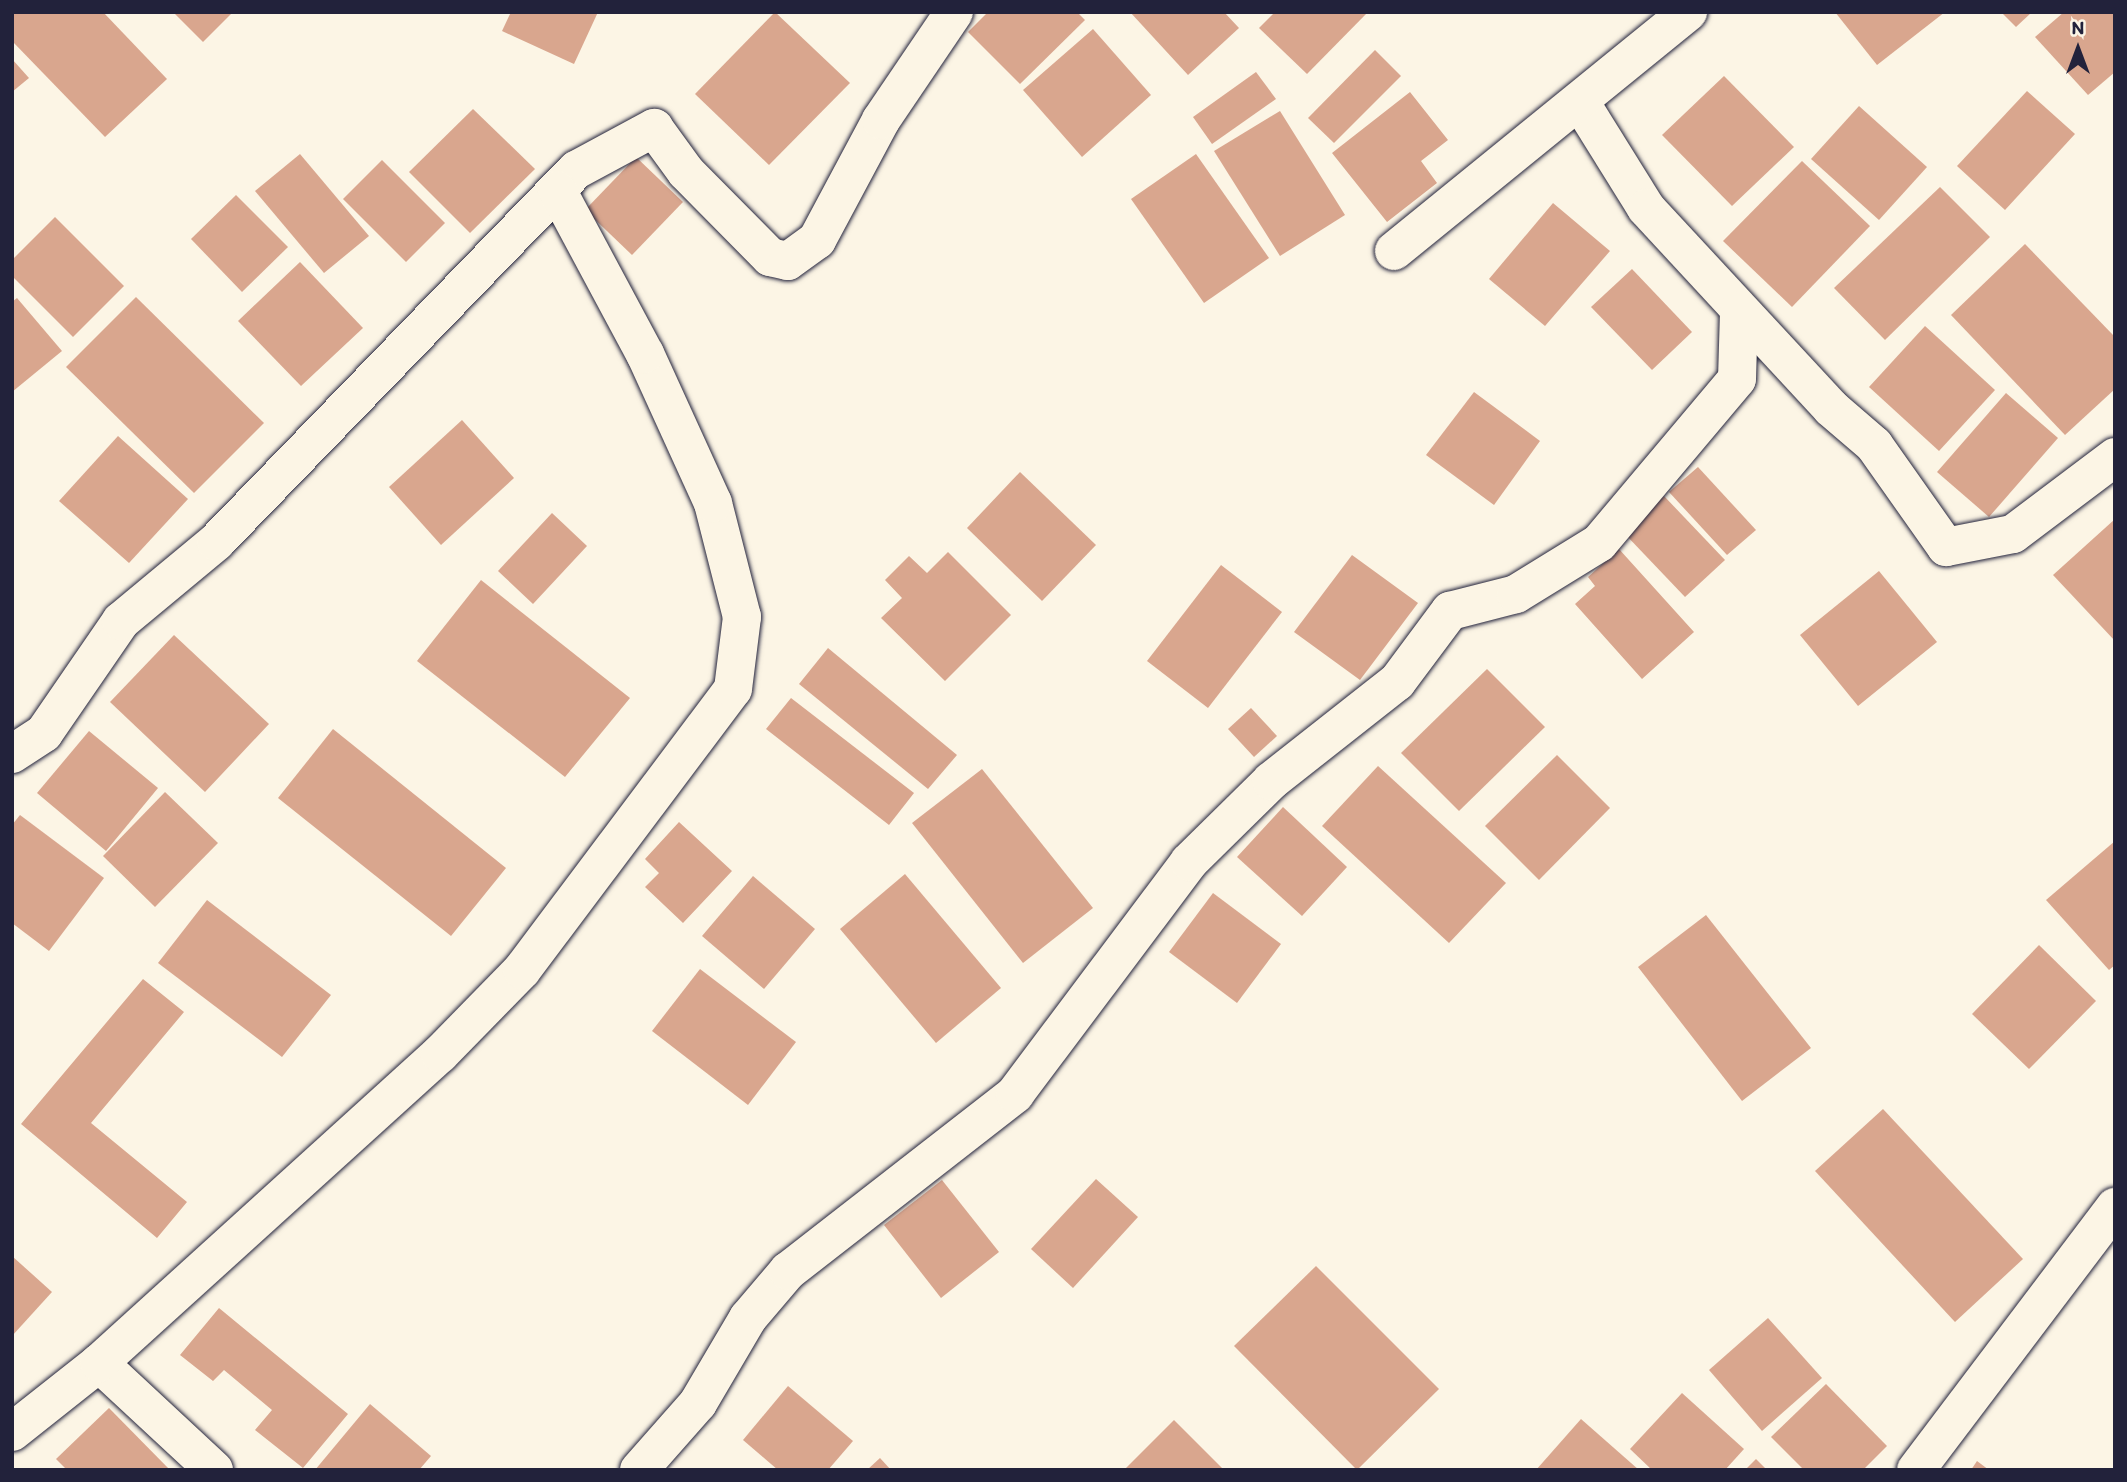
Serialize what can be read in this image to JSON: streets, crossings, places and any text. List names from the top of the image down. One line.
{"north":"top"}
